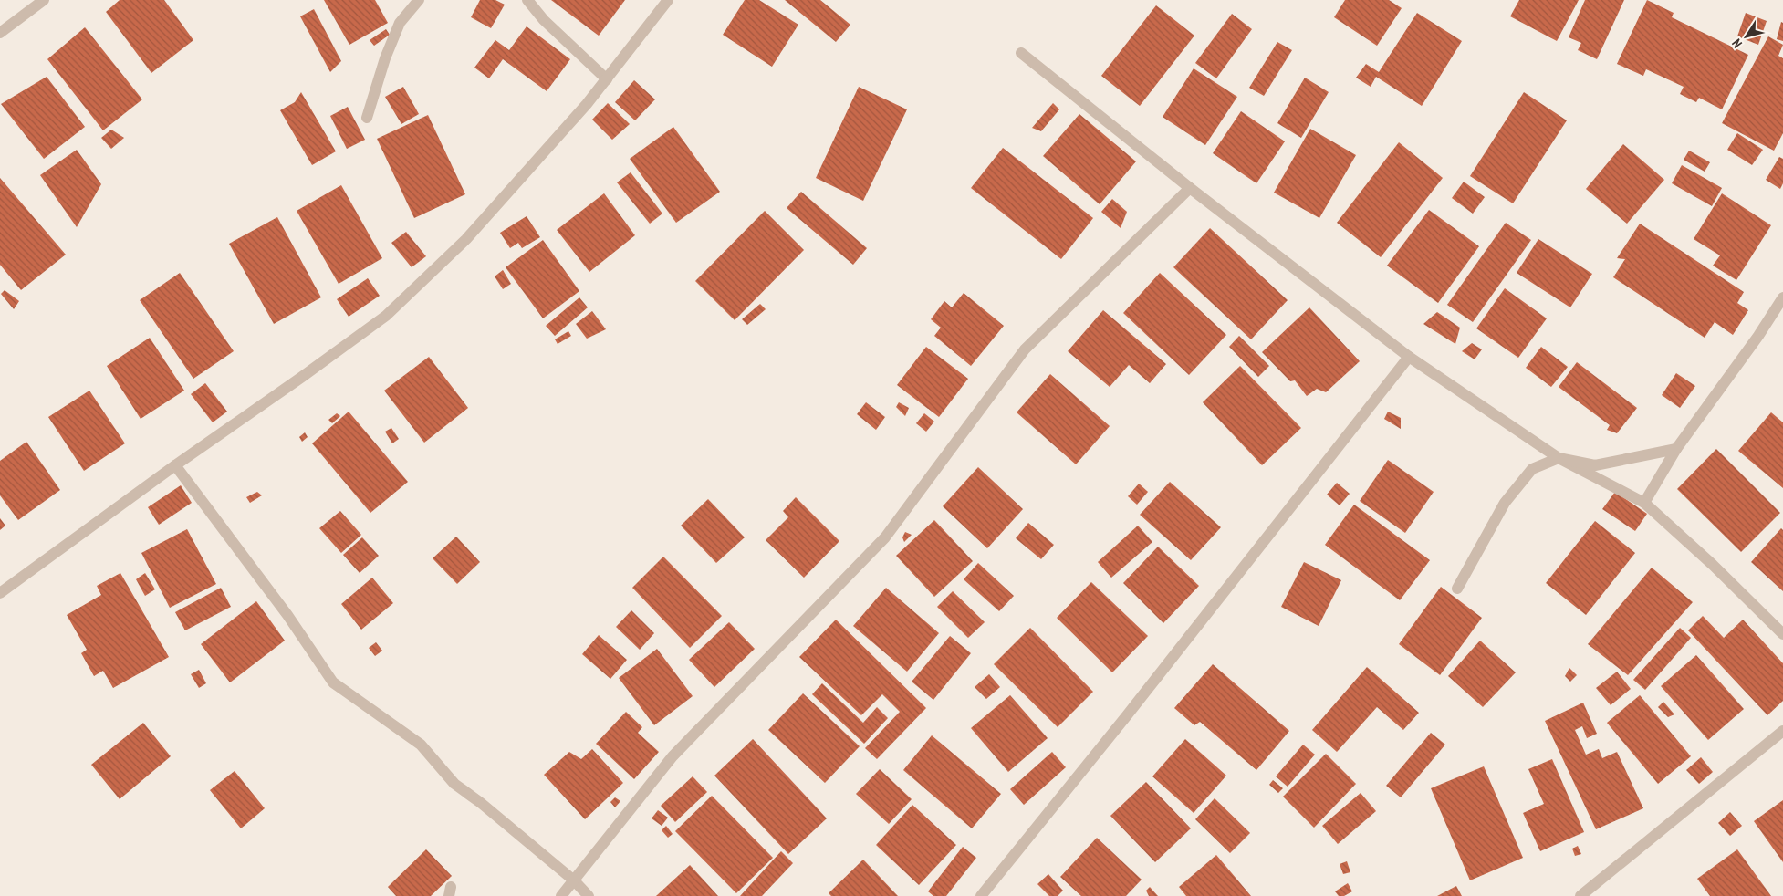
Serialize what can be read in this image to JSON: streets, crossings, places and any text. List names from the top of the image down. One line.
{"north":"bottom left"}
